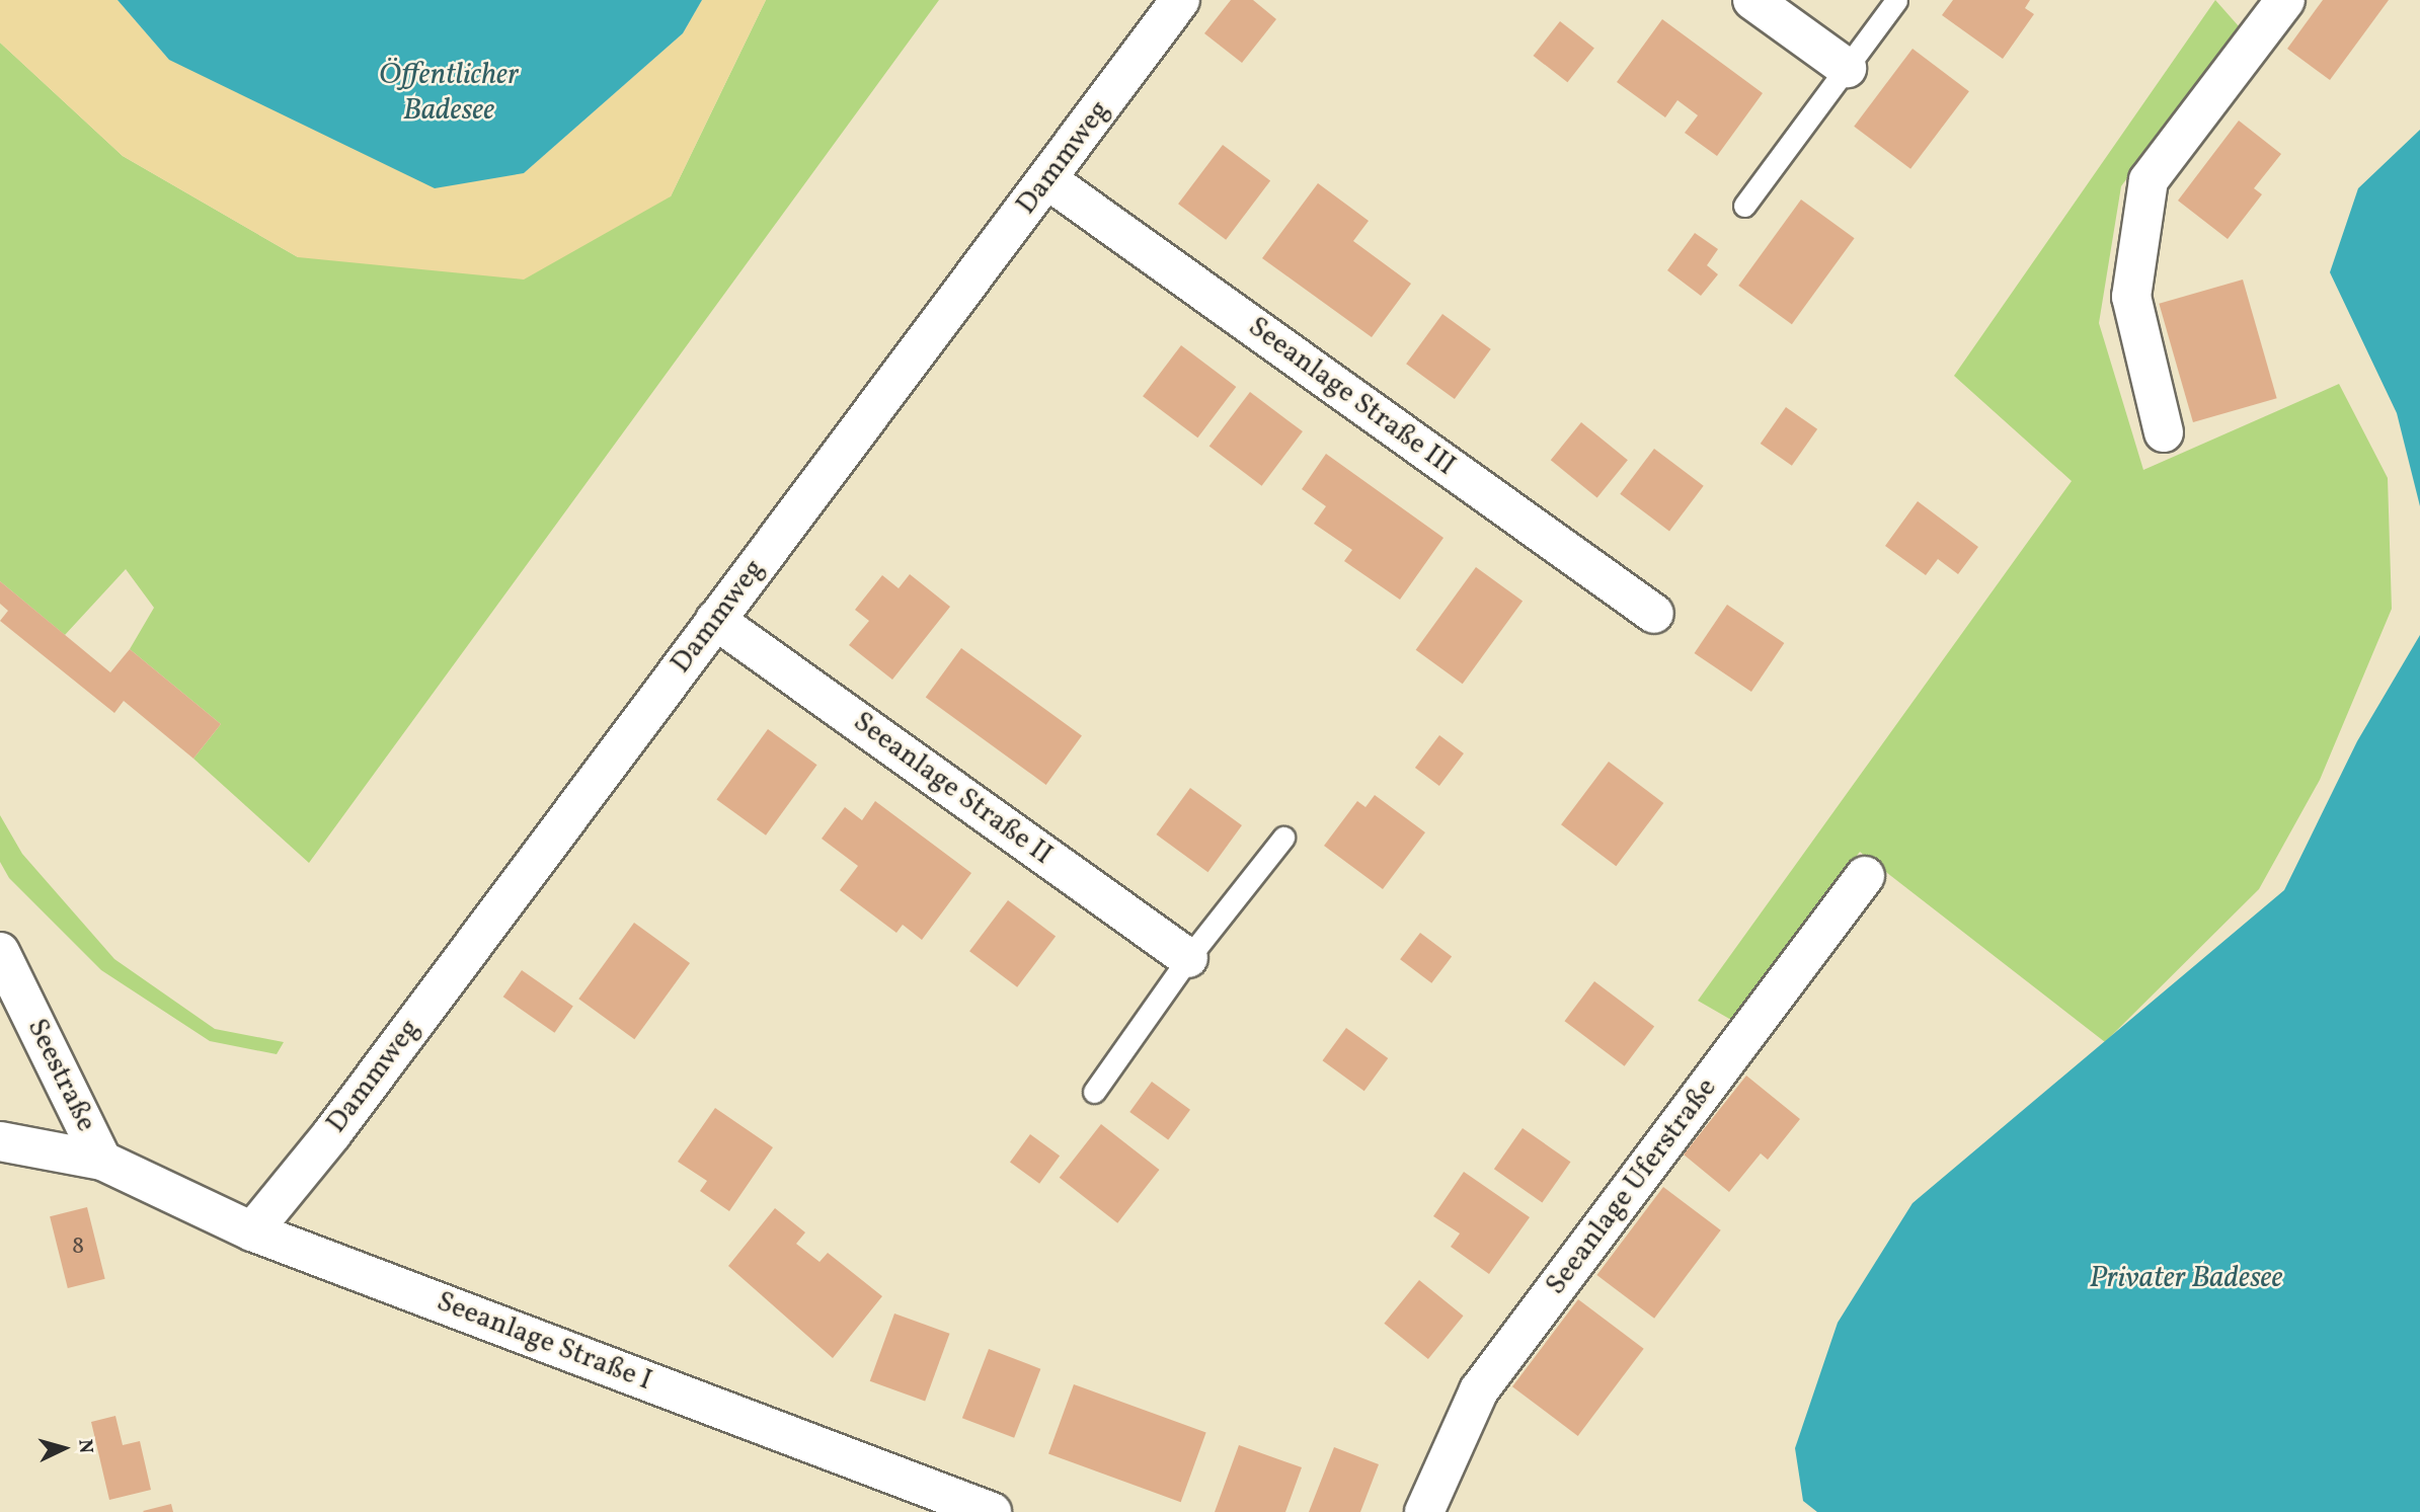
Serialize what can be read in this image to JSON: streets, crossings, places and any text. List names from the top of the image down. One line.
{"streets":{"street":["Dammweg","Seeanlage Straße III","Seeanlage Straße II","Seestraße","Seeanlage Uferstraße","Seeanlage Straße I"]},"crossings":[["Dammweg","Seeanlage Straße III"],["Dammweg","Seeanlage Straße II"],["Dammweg","Seeanlage Straße I"],["Seestraße","Seeanlage Straße I"]],"water":["Öffentlicher Badesee","Privater Badesee"],"house_numbers":["8"],"north":"right"}
